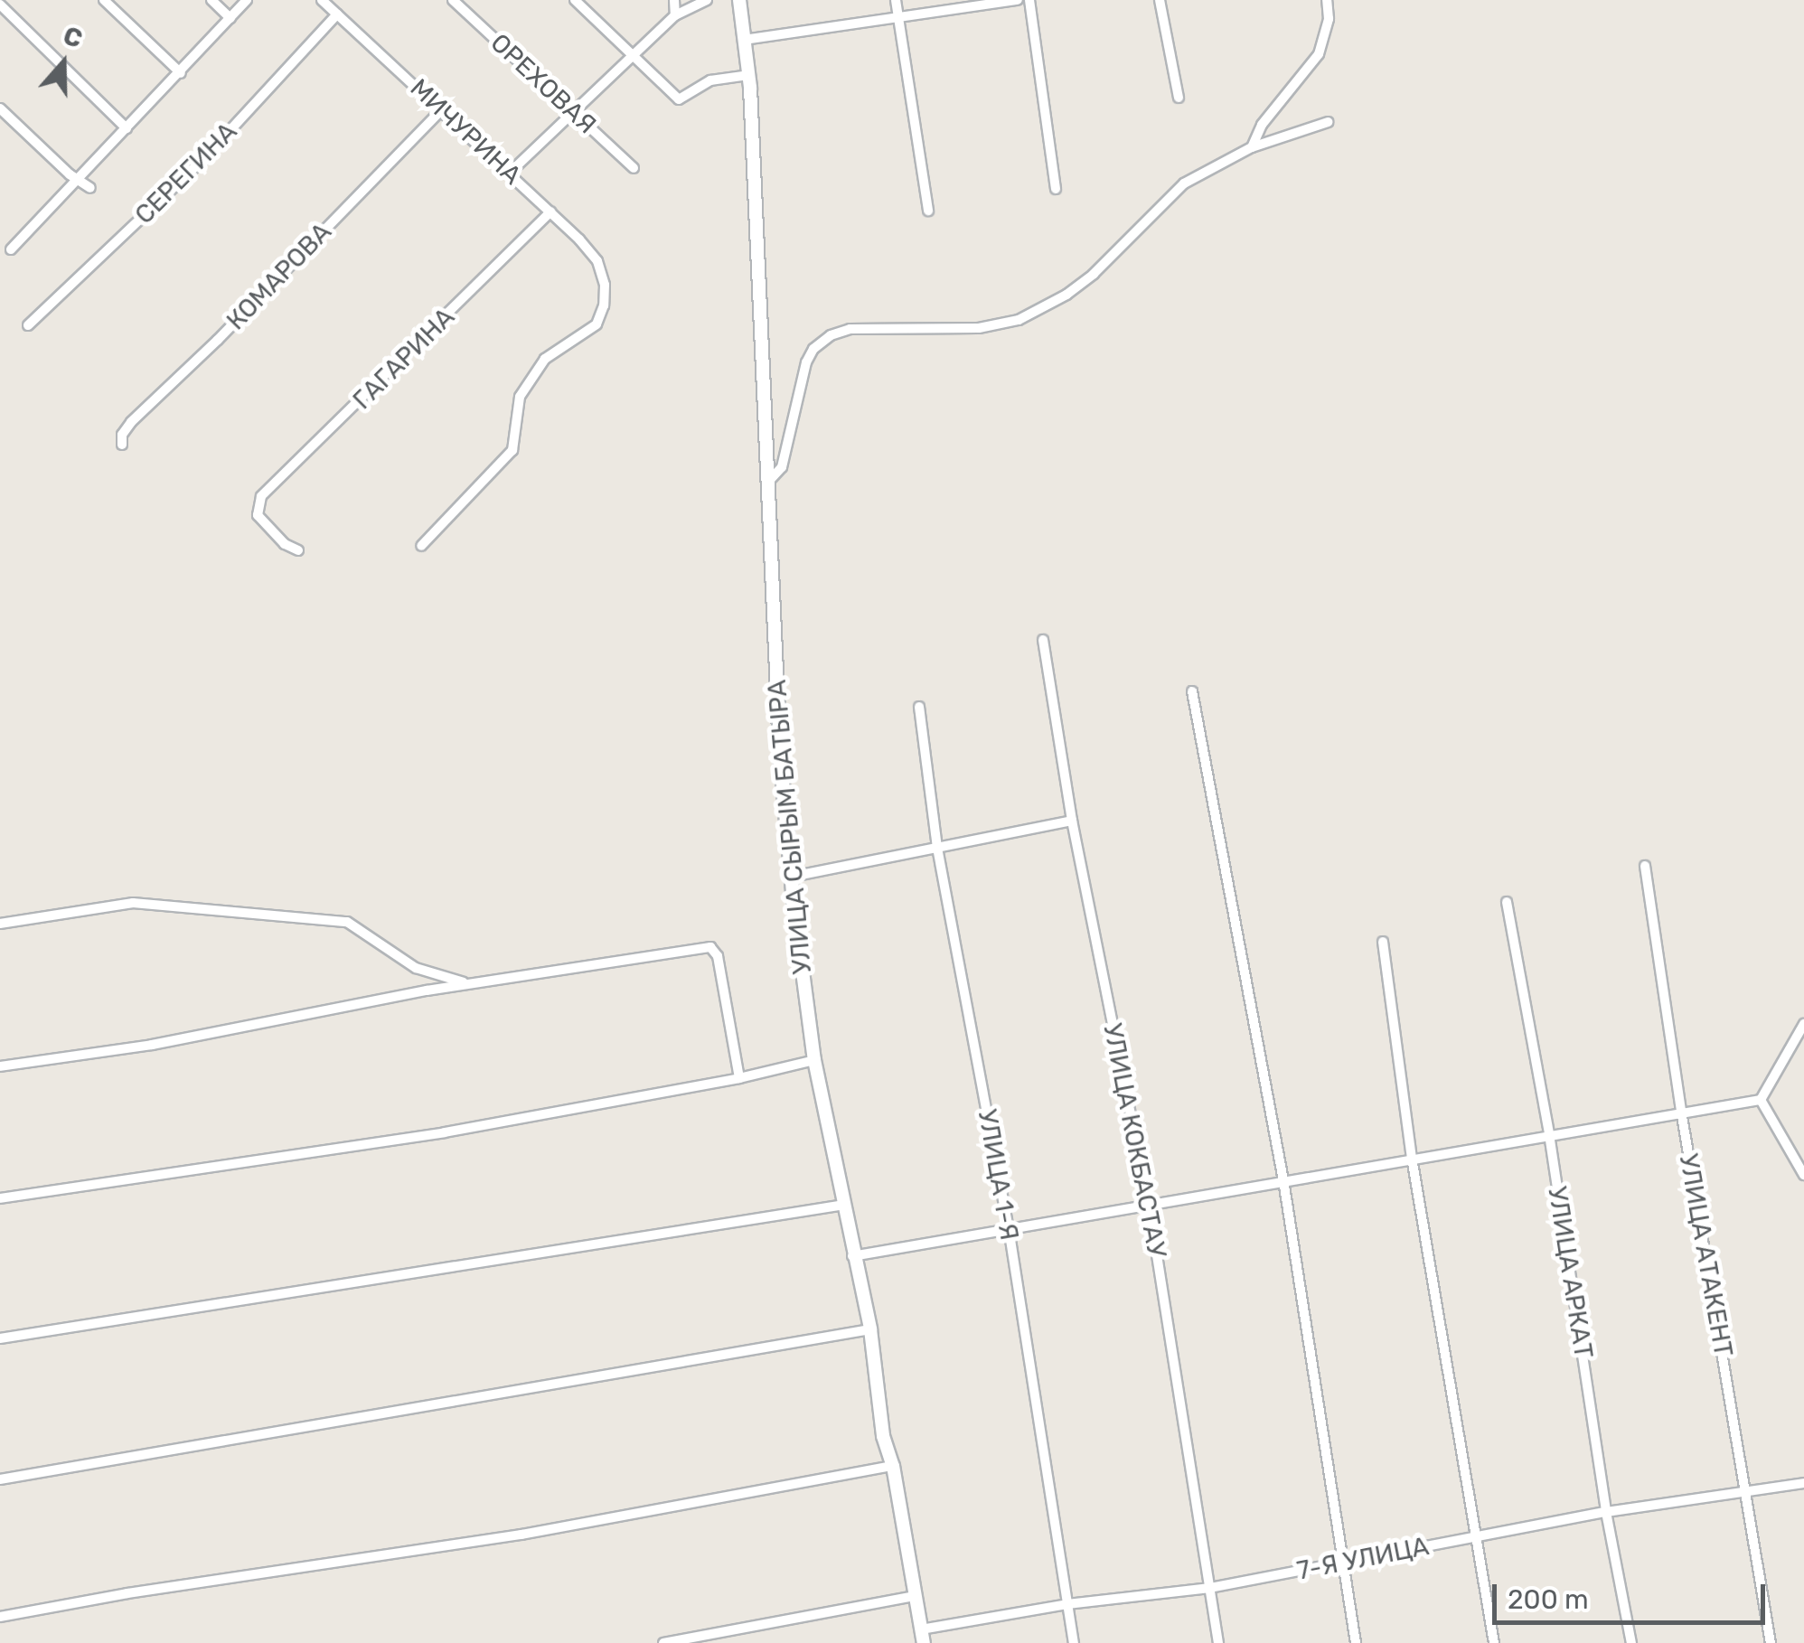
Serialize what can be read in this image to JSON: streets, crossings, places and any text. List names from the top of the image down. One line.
{"streets":{"street":["ОРЕХОВАЯ","МИЧУРИНА","СЕРЕГИНА","КОМАРОВА","ГАГАРИНА","УЛИЦА СЫРЫМ БАТЫРА","УЛИЦА КОКБАСТАУ","УЛИЦА 1-Я","УЛИЦА АТАКЕНТ","УЛИЦА АРКАТ","7-Я УЛИЦА"]},"crossings":[["МИЧУРИНА","СЕРЕГИНА"],["МИЧУРИНА","КОМАРОВА"],["МИЧУРИНА","ГАГАРИНА"],["УЛИЦА СЫРЫМ БАТЫРА","7-Я УЛИЦА"],["УЛИЦА КОКБАСТАУ","7-Я УЛИЦА"],["УЛИЦА 1-Я","7-Я УЛИЦА"],["УЛИЦА АТАКЕНТ","7-Я УЛИЦА"],["УЛИЦА АРКАТ","7-Я УЛИЦА"]],"scale_bar":"200 m","north":"top"}
